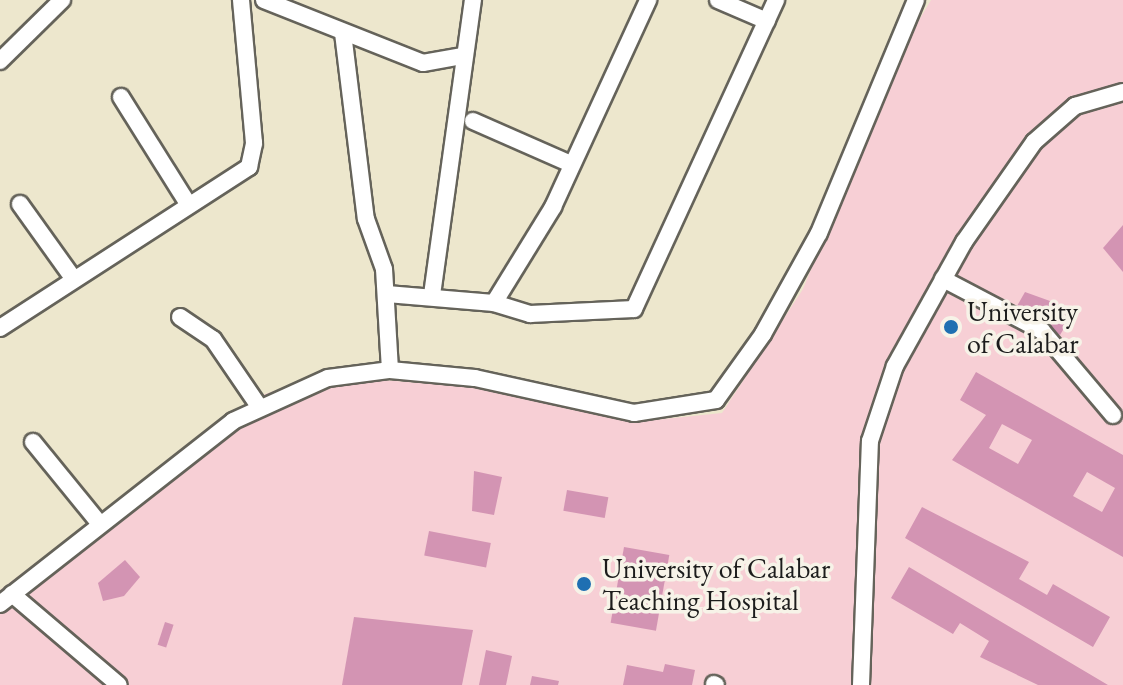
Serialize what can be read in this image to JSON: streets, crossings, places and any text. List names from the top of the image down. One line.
{"places":["University of Calabar","University of Calabar Teaching Hospital"]}
